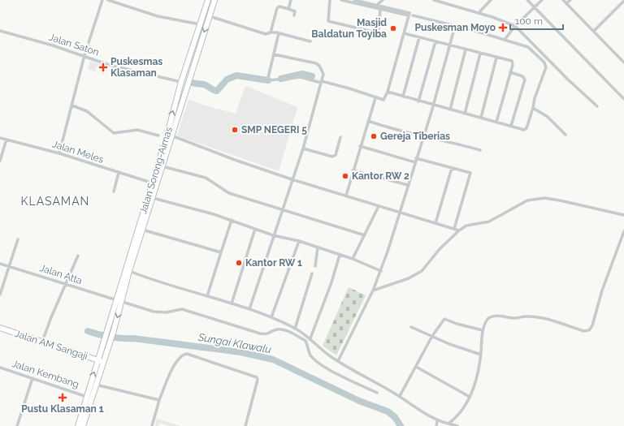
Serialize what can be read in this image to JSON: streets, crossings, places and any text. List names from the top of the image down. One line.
{"streets":{"highway":["Jalan Sorong-Aimas","Jalan AM Sangaji"],"street":["Jalan Saton","Jalan Meles","Jalan Atta","Jalan Kembang"]},"crossings":[["Jalan Saton","Jalan Sorong-Aimas"],["Jalan Meles","Jalan Sorong-Aimas"],["Jalan Sorong-Aimas","Jalan Atta"],["Jalan Sorong-Aimas","Jalan AM Sangaji"]],"districts":["KLASAMAN"],"water":["Sungai Klawalu"],"places":{"health":["Puskesman Moyo","Puskesmas Klasaman","Pustu Klasaman 1"],"other":["Masjid Baldatun Toyiba","SMP NEGERI 5","Gereja Tiberias","Kantor RW 2","Kantor RW 1"]},"scale_bar":"100 m"}
